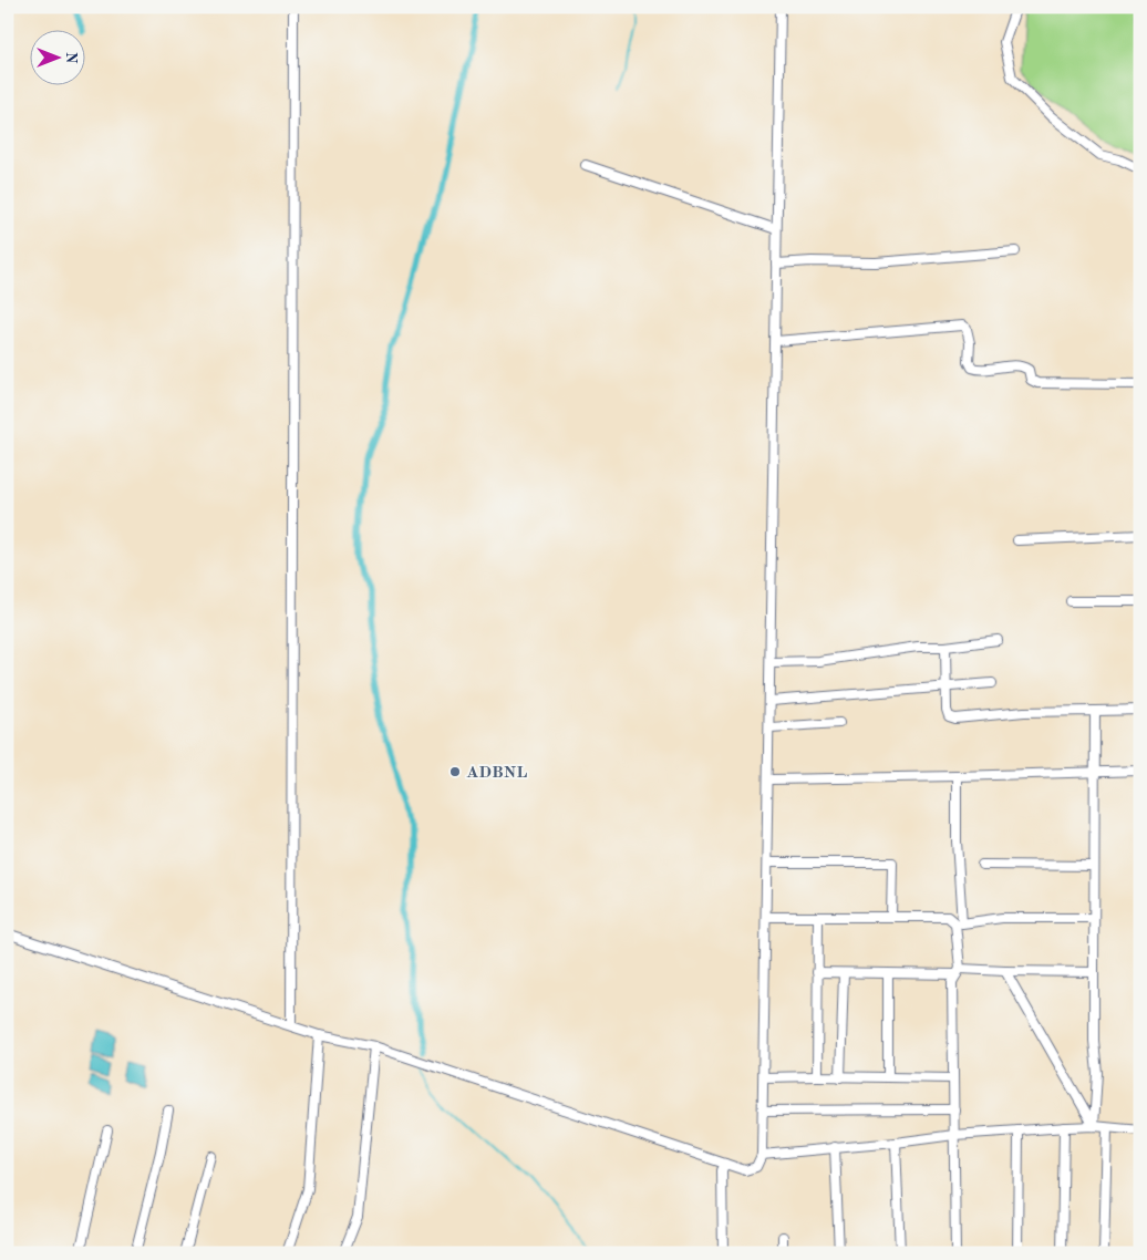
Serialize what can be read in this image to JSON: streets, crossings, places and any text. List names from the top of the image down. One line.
{"places":["ADBNL"],"north":"right"}
